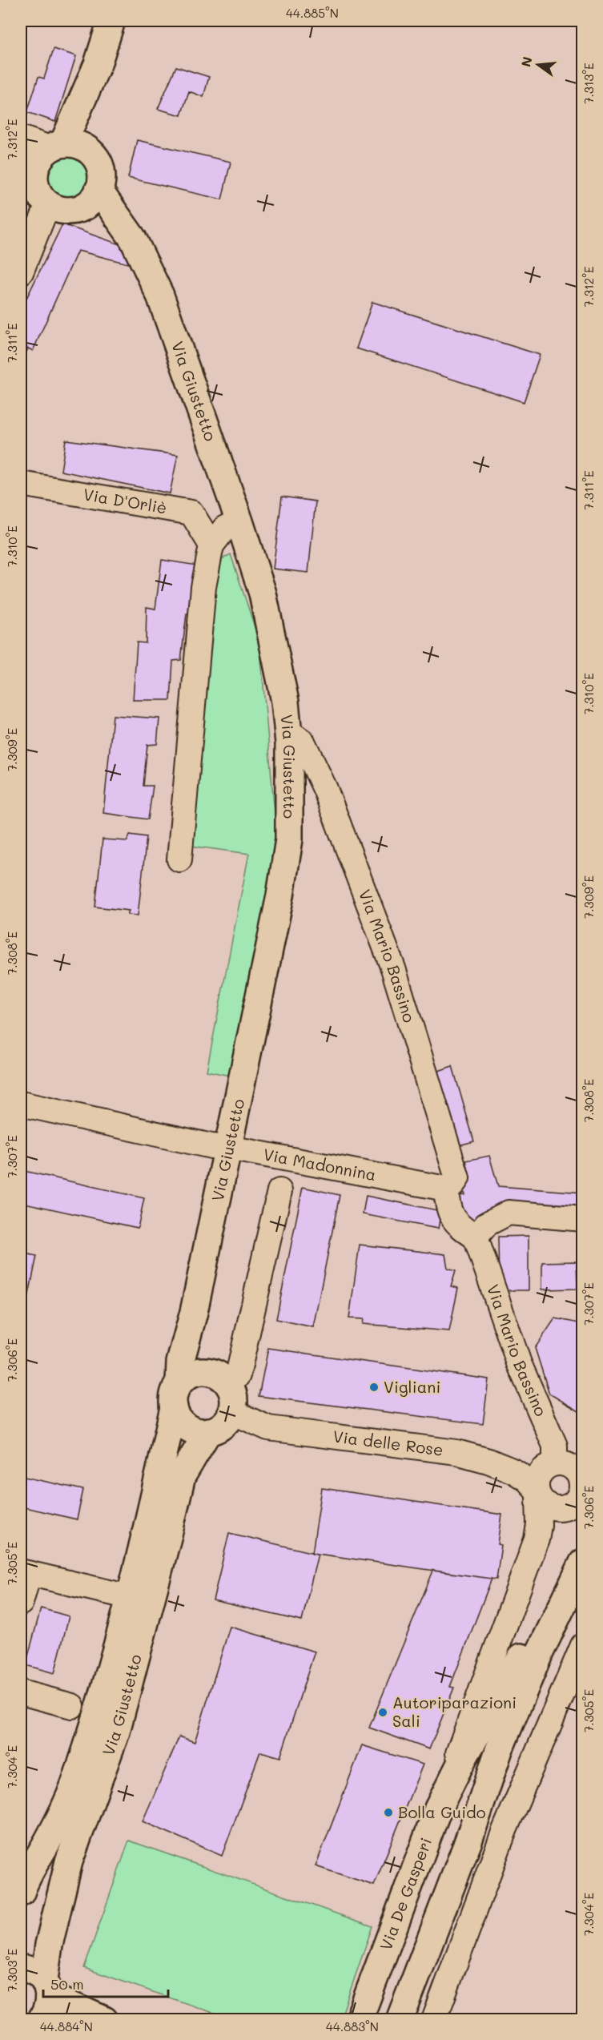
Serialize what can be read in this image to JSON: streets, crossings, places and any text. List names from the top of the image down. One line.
{"streets":{"main road":["Via Giustetto","Via De Gasperi"],"street":["Via D'Orliè","Via Mario Bassino","Via Madonnina","Via delle Rose"]},"crossings":[["Via Giustetto","Via Mario Bassino"],["Via Giustetto","Via Madonnina"],["Via Giustetto","Via delle Rose"],["Via Mario Bassino","Via Madonnina"],["Via Mario Bassino","Via delle Rose"],["Via Mario Bassino","Via De Gasperi"],["Via delle Rose","Via De Gasperi"]],"places":["Vigliani","Autoriparazioni Sali","Bolla Guido"],"scale_bar":"50 m","north":"left","coordinates":["44.885°N","7.313°E","7.312°E","7.311°E","7.310°E","7.309°E","7.308°E","7.307°E","7.306°E","7.305°E","7.304°E","7.303°E","44.884°N","44.883°N"]}
